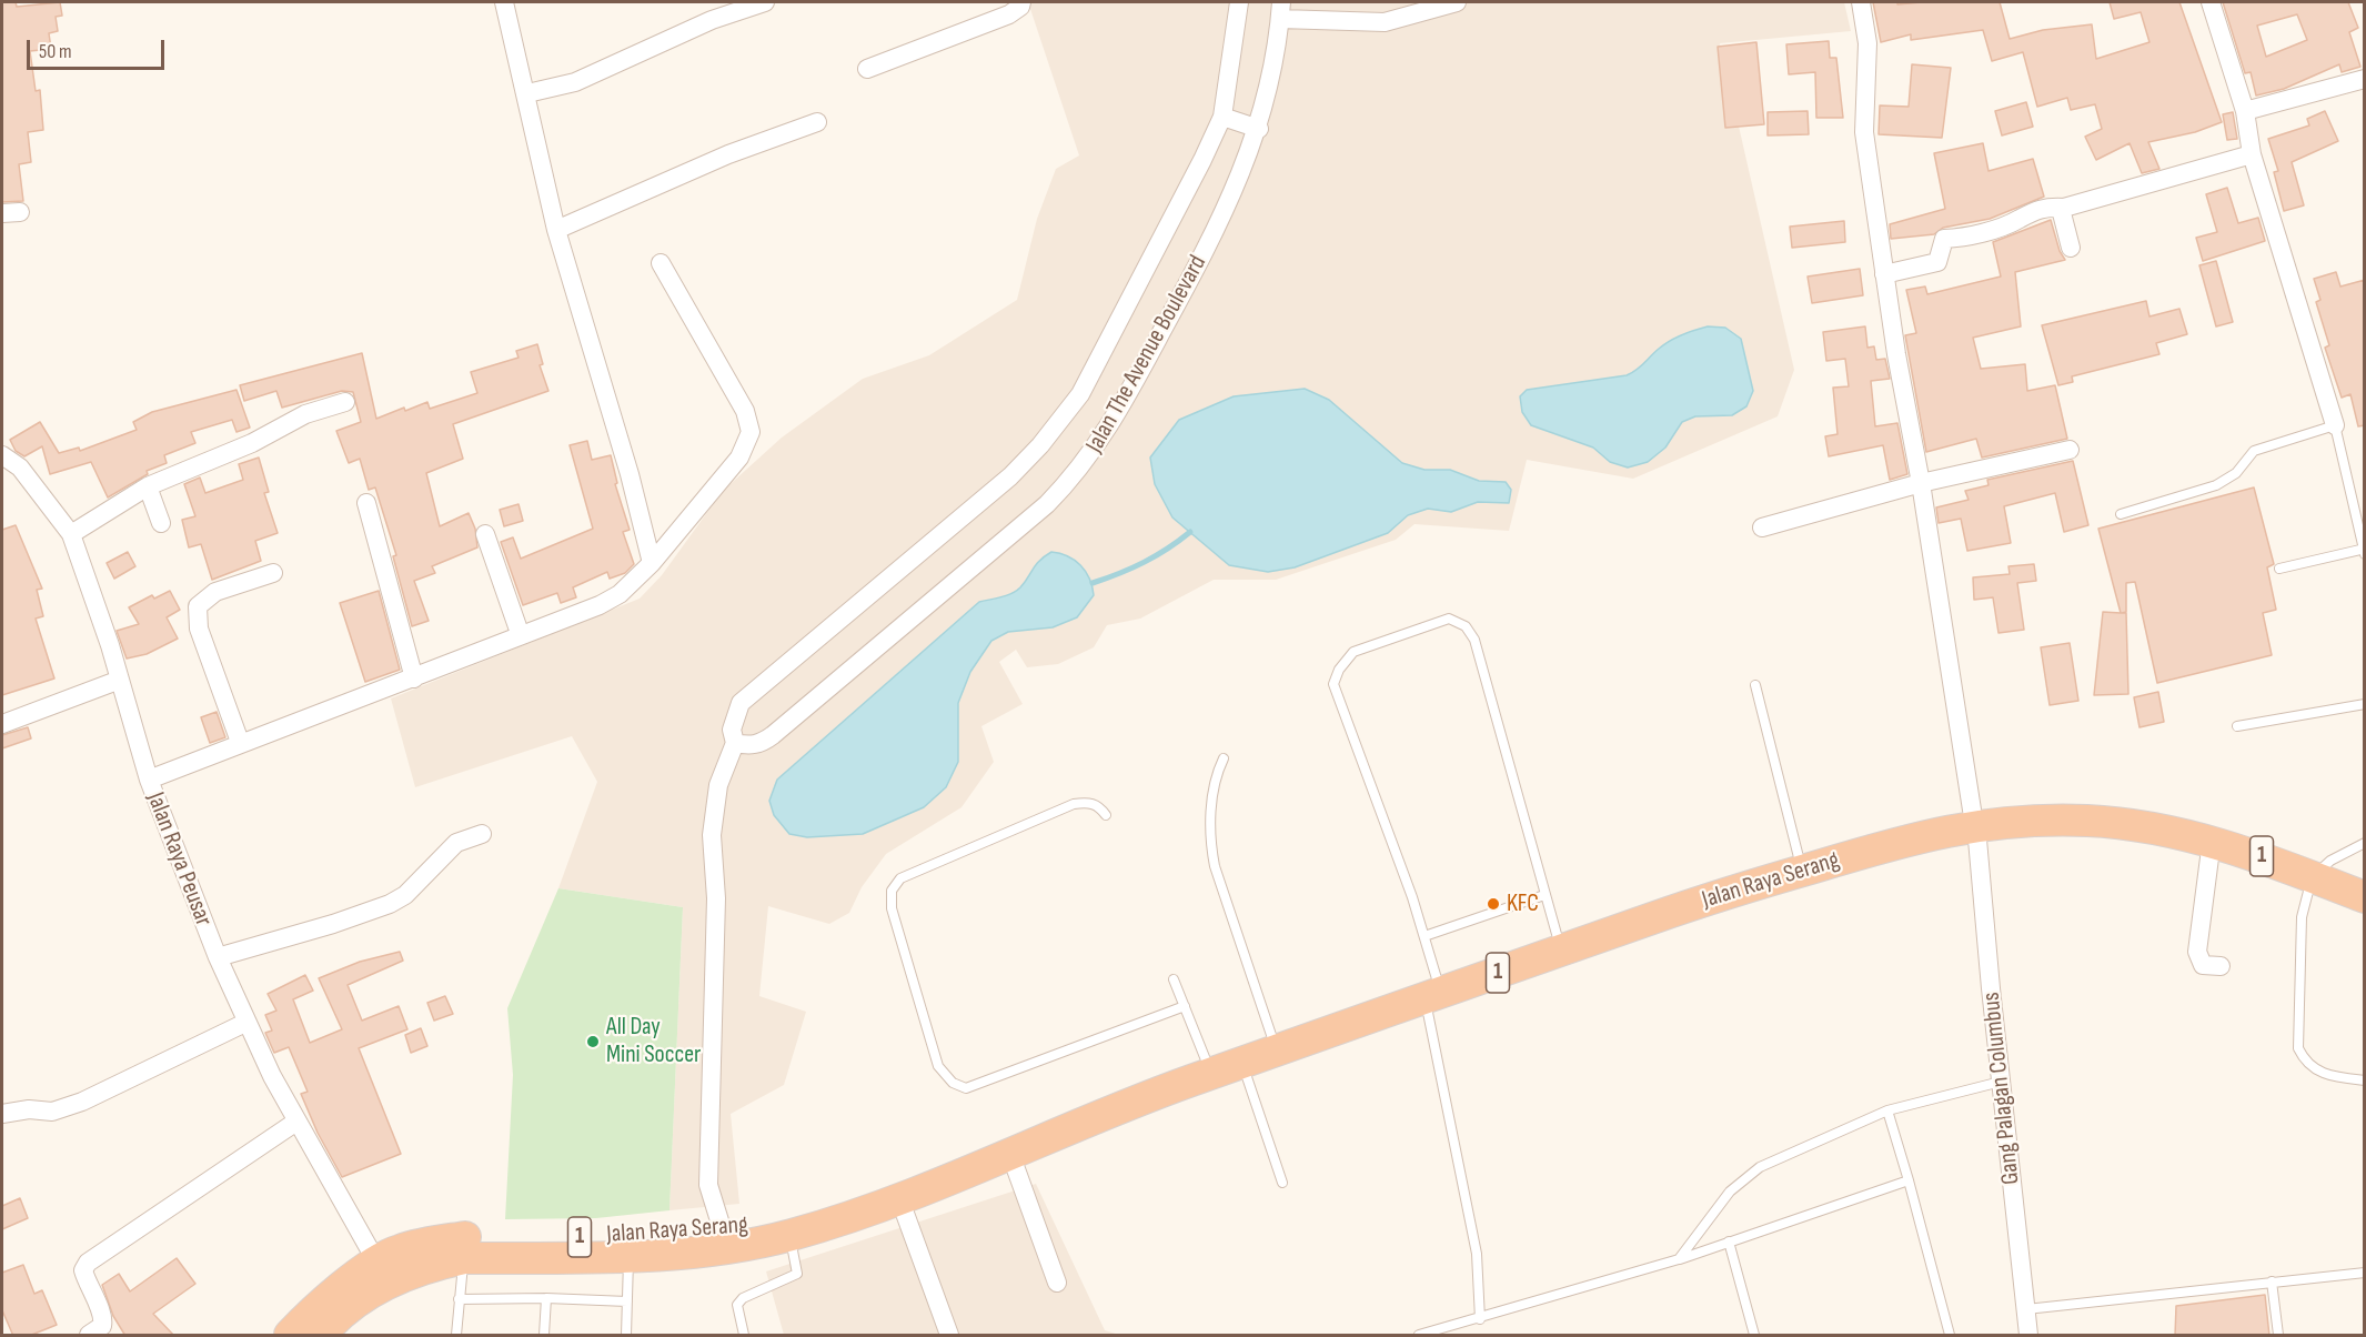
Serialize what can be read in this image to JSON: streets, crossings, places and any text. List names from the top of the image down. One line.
{"streets":{"highway":["1","Jalan Raya Serang"],"street":["Jalan The Avenue Boulevard","Jalan Raya Peusar","Gang Palagan Columbus"]},"crossings":[["Jalan The Avenue Boulevard","Jalan Raya Serang"],["1","Jalan Raya Serang"],["Jalan Raya Peusar","Jalan Raya Serang"],["Jalan Raya Serang","Gang Palagan Columbus"]],"places":["KFC","All Day Mini Soccer"],"scale_bar":"50 m"}
